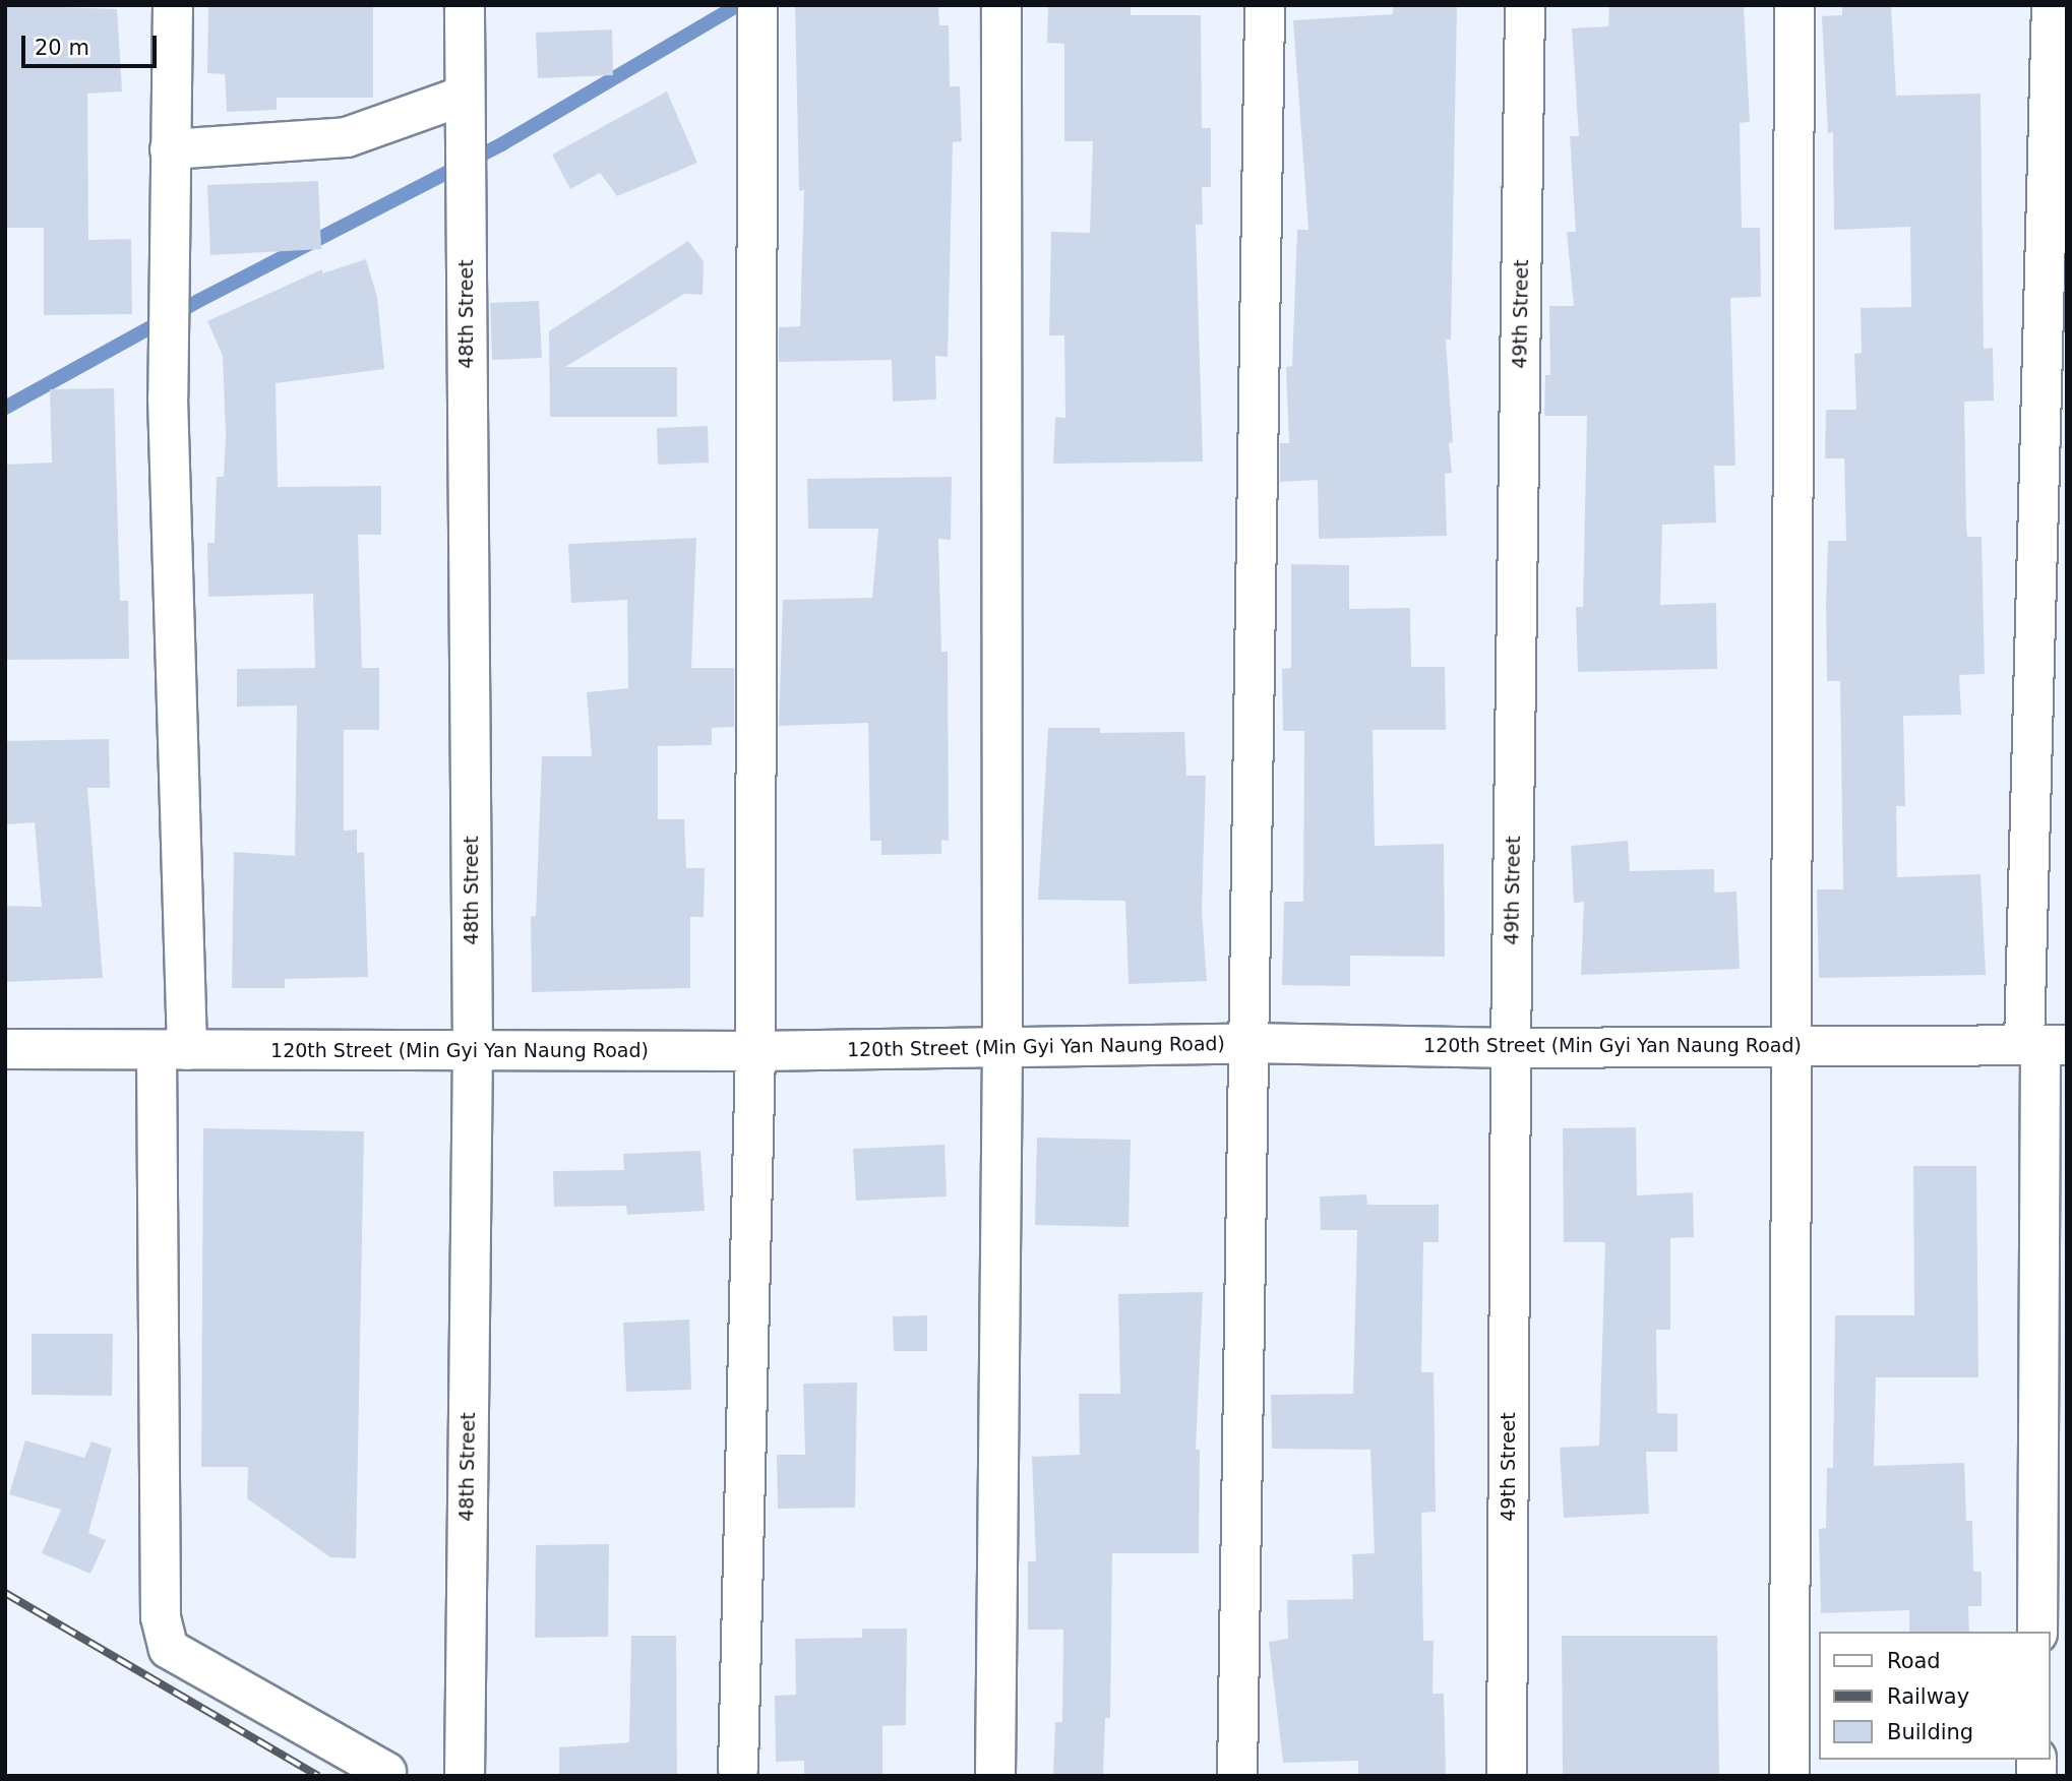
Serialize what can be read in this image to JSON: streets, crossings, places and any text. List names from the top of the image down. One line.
{"streets":{"street":["48th Street","49th Street","120th Street (Min Gyi Yan Naung Road)"]},"crossings":[["48th Street","120th Street (Min Gyi Yan Naung Road)"],["49th Street","120th Street (Min Gyi Yan Naung Road)"]],"legend":["Road","Railway","Building"],"scale_bar":"20 m"}
